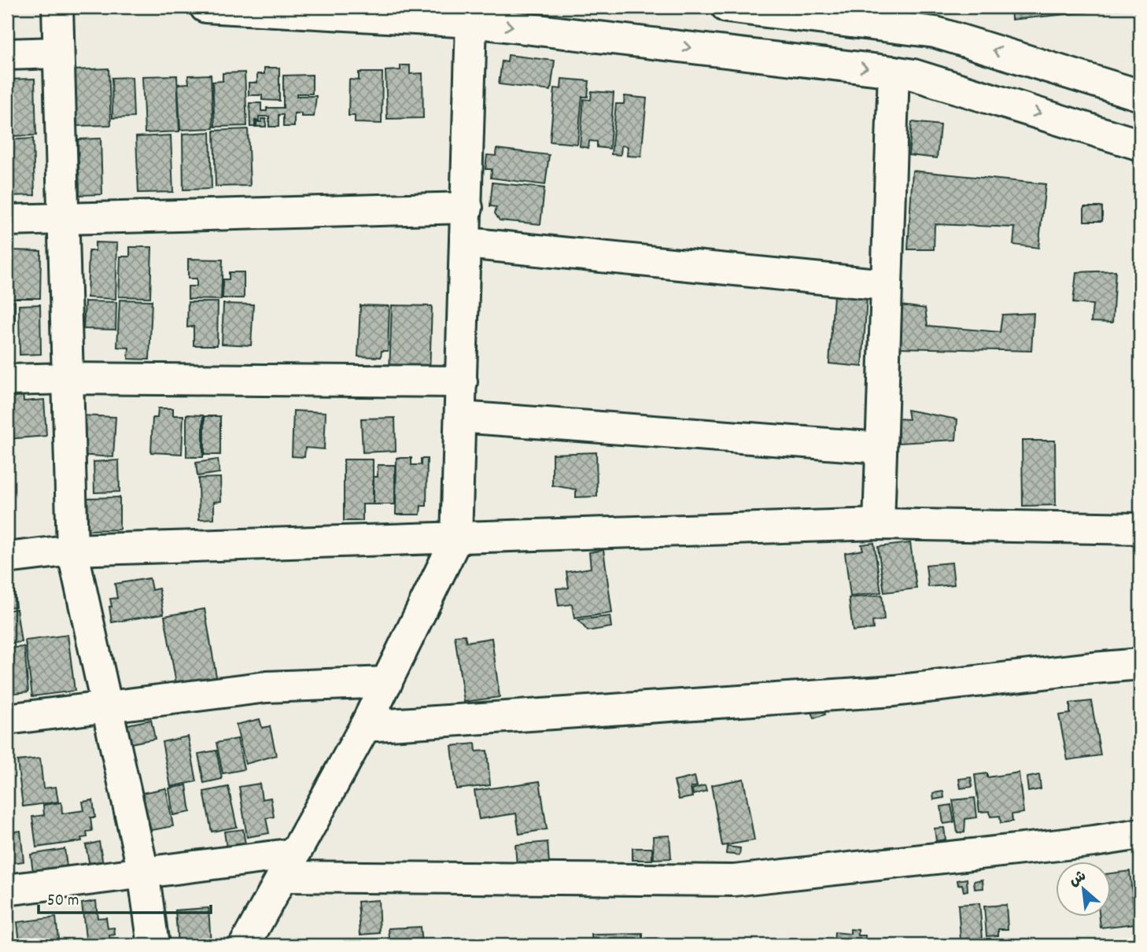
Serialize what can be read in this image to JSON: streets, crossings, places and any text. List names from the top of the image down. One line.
{"scale_bar":"50 m","north":"top left"}
